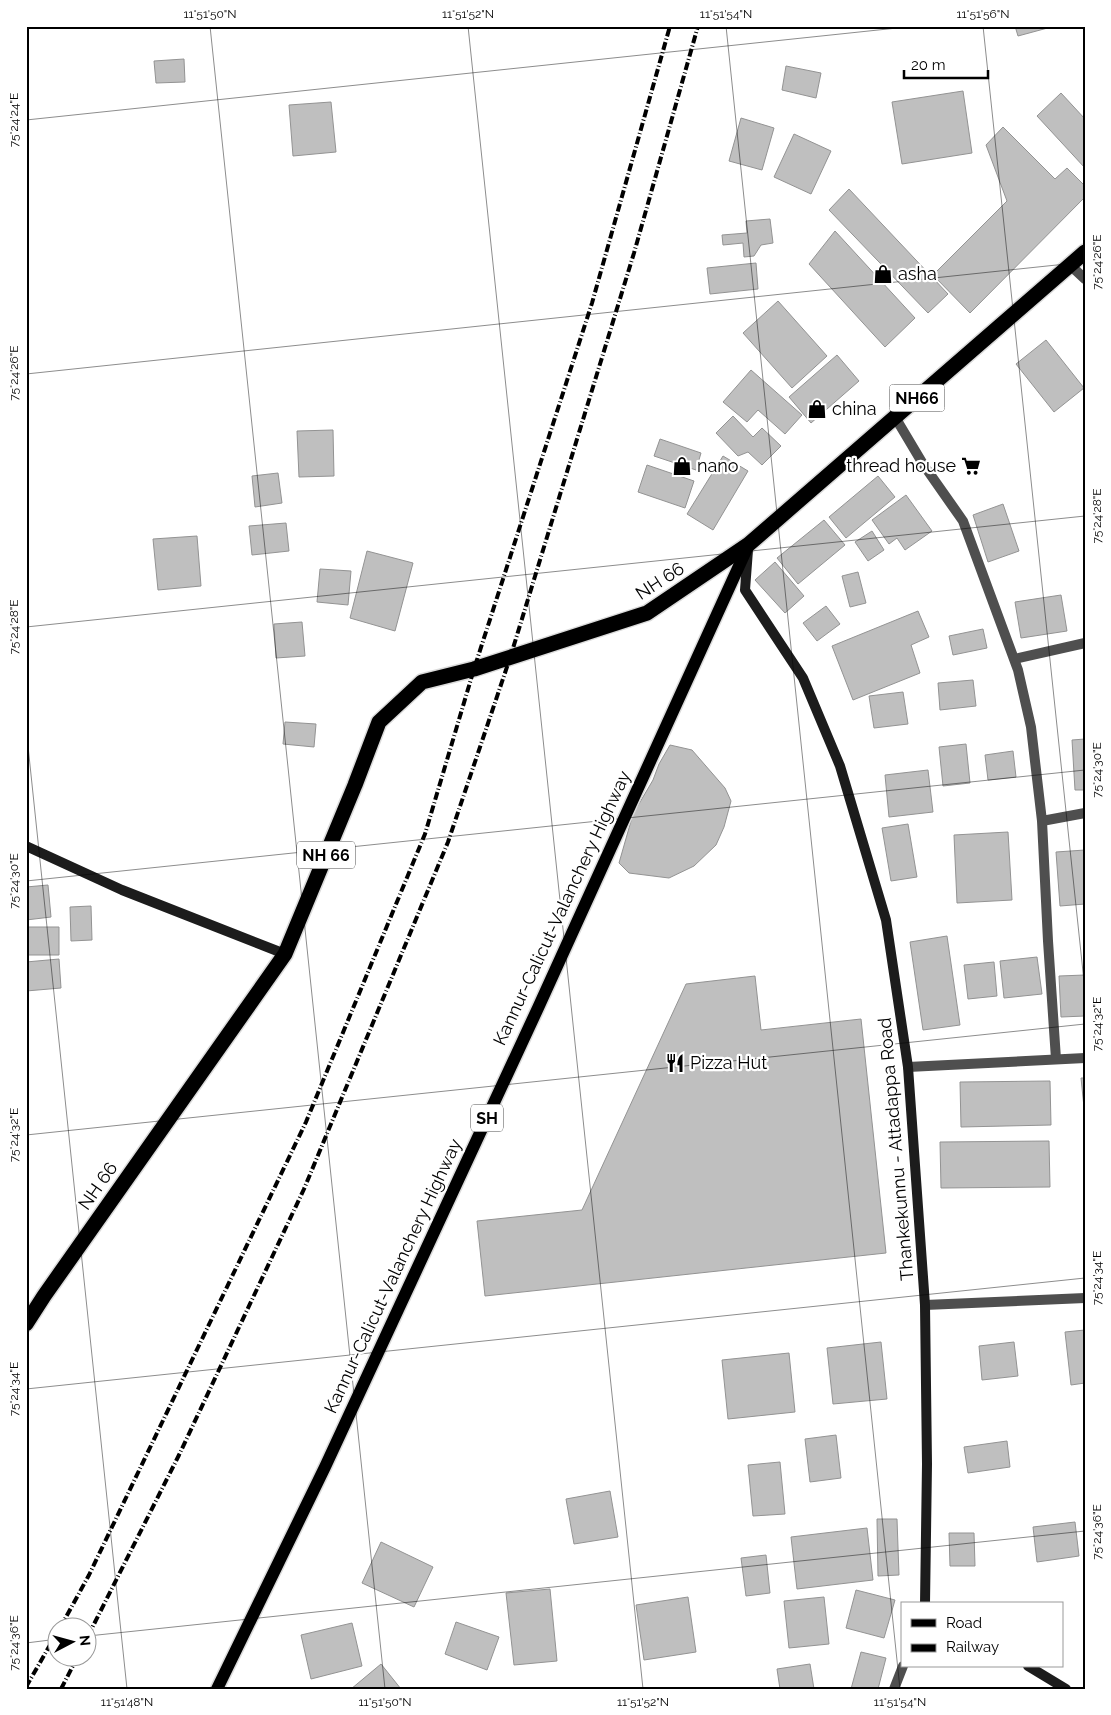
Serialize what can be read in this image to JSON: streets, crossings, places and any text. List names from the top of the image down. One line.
{"streets":{"highway":["NH66","NH 66","Kannur-Calicut-Valanchery Highway"],"main road":["SH","Thankekunnu - Attadappa Road"]},"crossings":[["NH 66","Kannur-Calicut-Valanchery Highway"],["NH 66","Thankekunnu - Attadappa Road"],["Kannur-Calicut-Valanchery Highway","Thankekunnu - Attadappa Road"]],"places":{"shop":["asha","china","nano"],"supermarket":["thread house"],"restaurant":["Pizza Hut"]},"legend":["Road","Railway"],"scale_bar":"20 m","north":"right","coordinates":["11°51'50\"N","11°51'52\"N","11°51'54\"N","11°51'56\"N","75°24'24\"E","75°24'26\"E","75°24'28\"E","75°24'30\"E","75°24'32\"E","75°24'34\"E","75°24'36\"E","11°51'48\"N"]}
